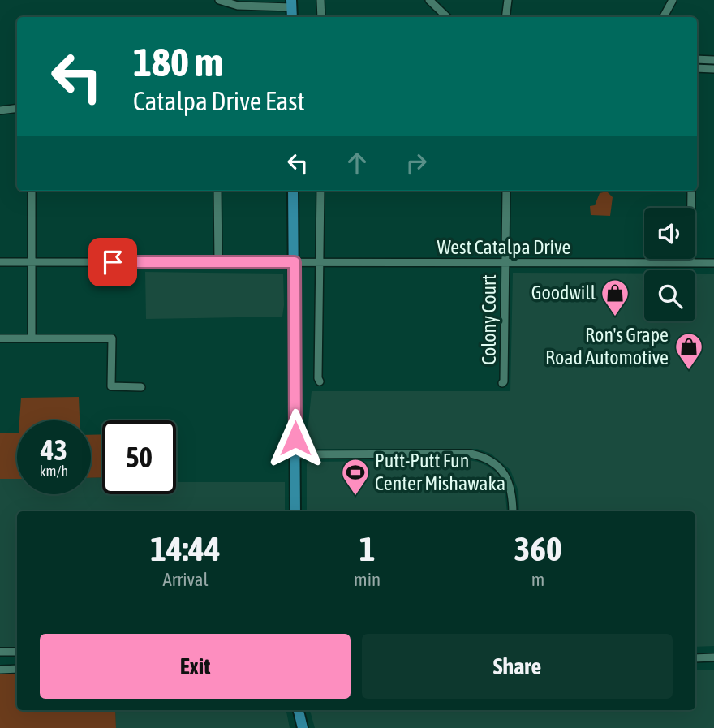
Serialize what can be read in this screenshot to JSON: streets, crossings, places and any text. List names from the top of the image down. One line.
{"streets":{"street":["West Catalpa Drive","Colony Court"]},"crossings":[["West Catalpa Drive","Colony Court"]],"places":{"shop":["Goodwill","Ron's Grape Road Automotive"],"sports":["Putt-Putt Fun Center Mishawaka"]},"page":{"turn":["180 m","Catalpa Drive East"],"speed":"43 km/h","limit":"50","eta":["14:44","Arrival","1","min","360","m"],"buttons":["Exit","Share"]}}
